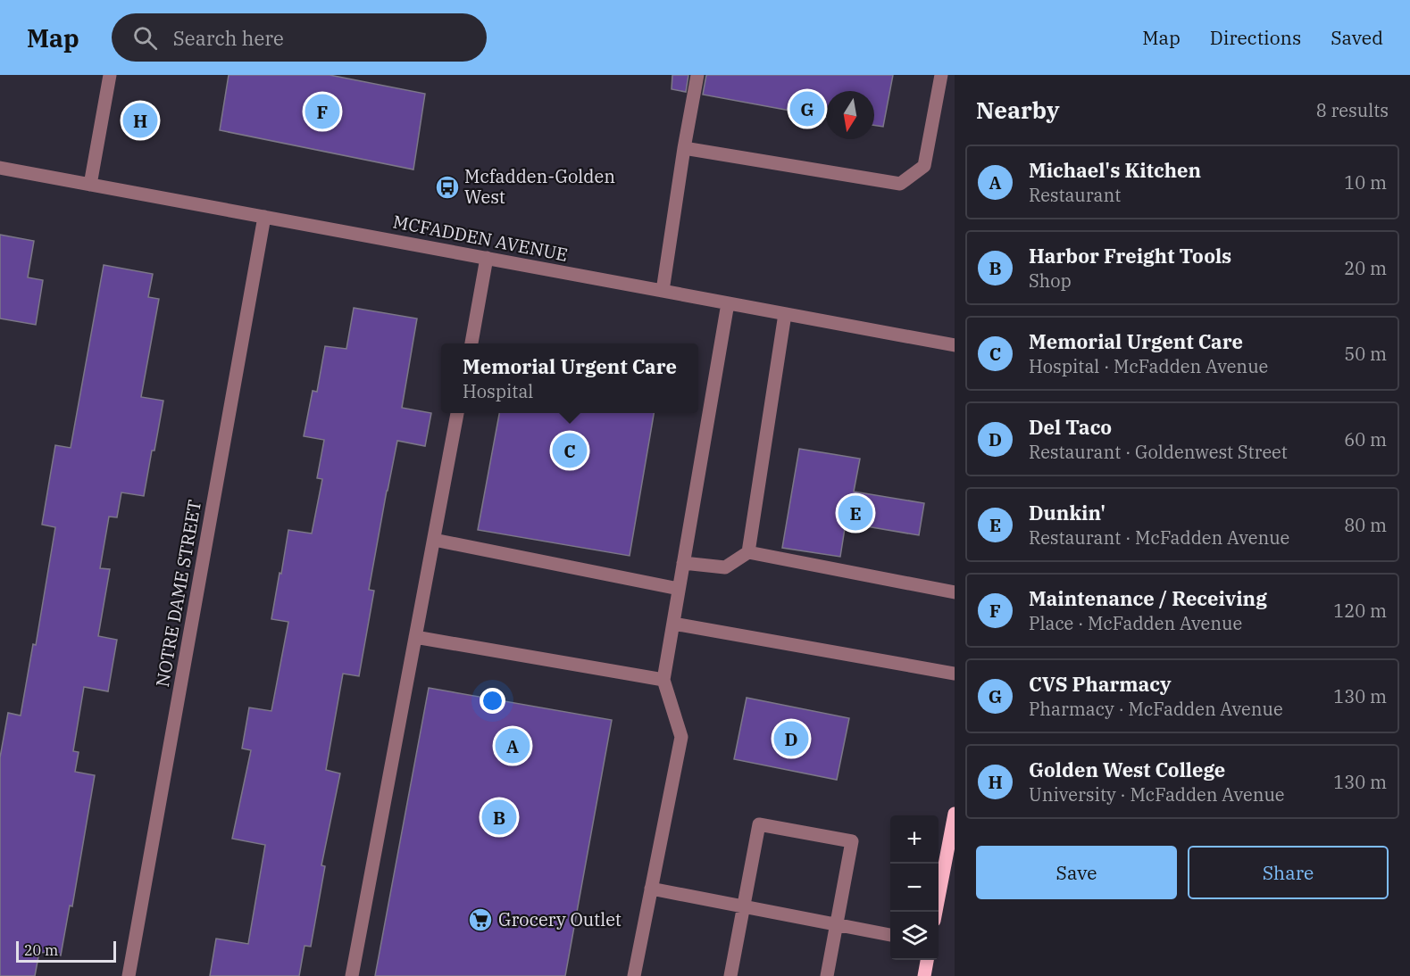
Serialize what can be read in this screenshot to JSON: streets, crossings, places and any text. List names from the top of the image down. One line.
{"streets":{"street":["MCFADDEN AVENUE","NOTRE DAME STREET"]},"crossings":[["MCFADDEN AVENUE","NOTRE DAME STREET"]],"places":{"bus stop":["Mcfadden-Golden West"],"supermarket":["Grocery Outlet"]},"scale_bar":"20 m","north":"bottom","page":{"header":"Map","search":"Search here","nav":["Map","Directions","Saved"],"heading":["Nearby","8 results"],"pins":["G","F","H","C","E","D","A","B"],"list":[{"mark":"A","name":"Michael's Kitchen","note":"Restaurant","value":"10 m"},{"mark":"B","name":"Harbor Freight Tools","note":"Shop","value":"20 m"},{"mark":"C","name":"Memorial Urgent Care","note":"Hospital · McFadden Avenue","value":"50 m"},{"mark":"D","name":"Del Taco","note":"Restaurant · Goldenwest Street","value":"60 m"},{"mark":"E","name":"Dunkin'","note":"Restaurant · McFadden Avenue","value":"80 m"},{"mark":"F","name":"Maintenance / Receiving","note":"Place · McFadden Avenue","value":"120 m"},{"mark":"G","name":"CVS Pharmacy","note":"Pharmacy · McFadden Avenue","value":"130 m"},{"mark":"H","name":"Golden West College","note":"University · McFadden Avenue","value":"130 m"}],"popup":["Memorial Urgent Care","Hospital"],"map_buttons":["+","−"],"buttons":["Save","Share"],"scale":"20 m"}}
